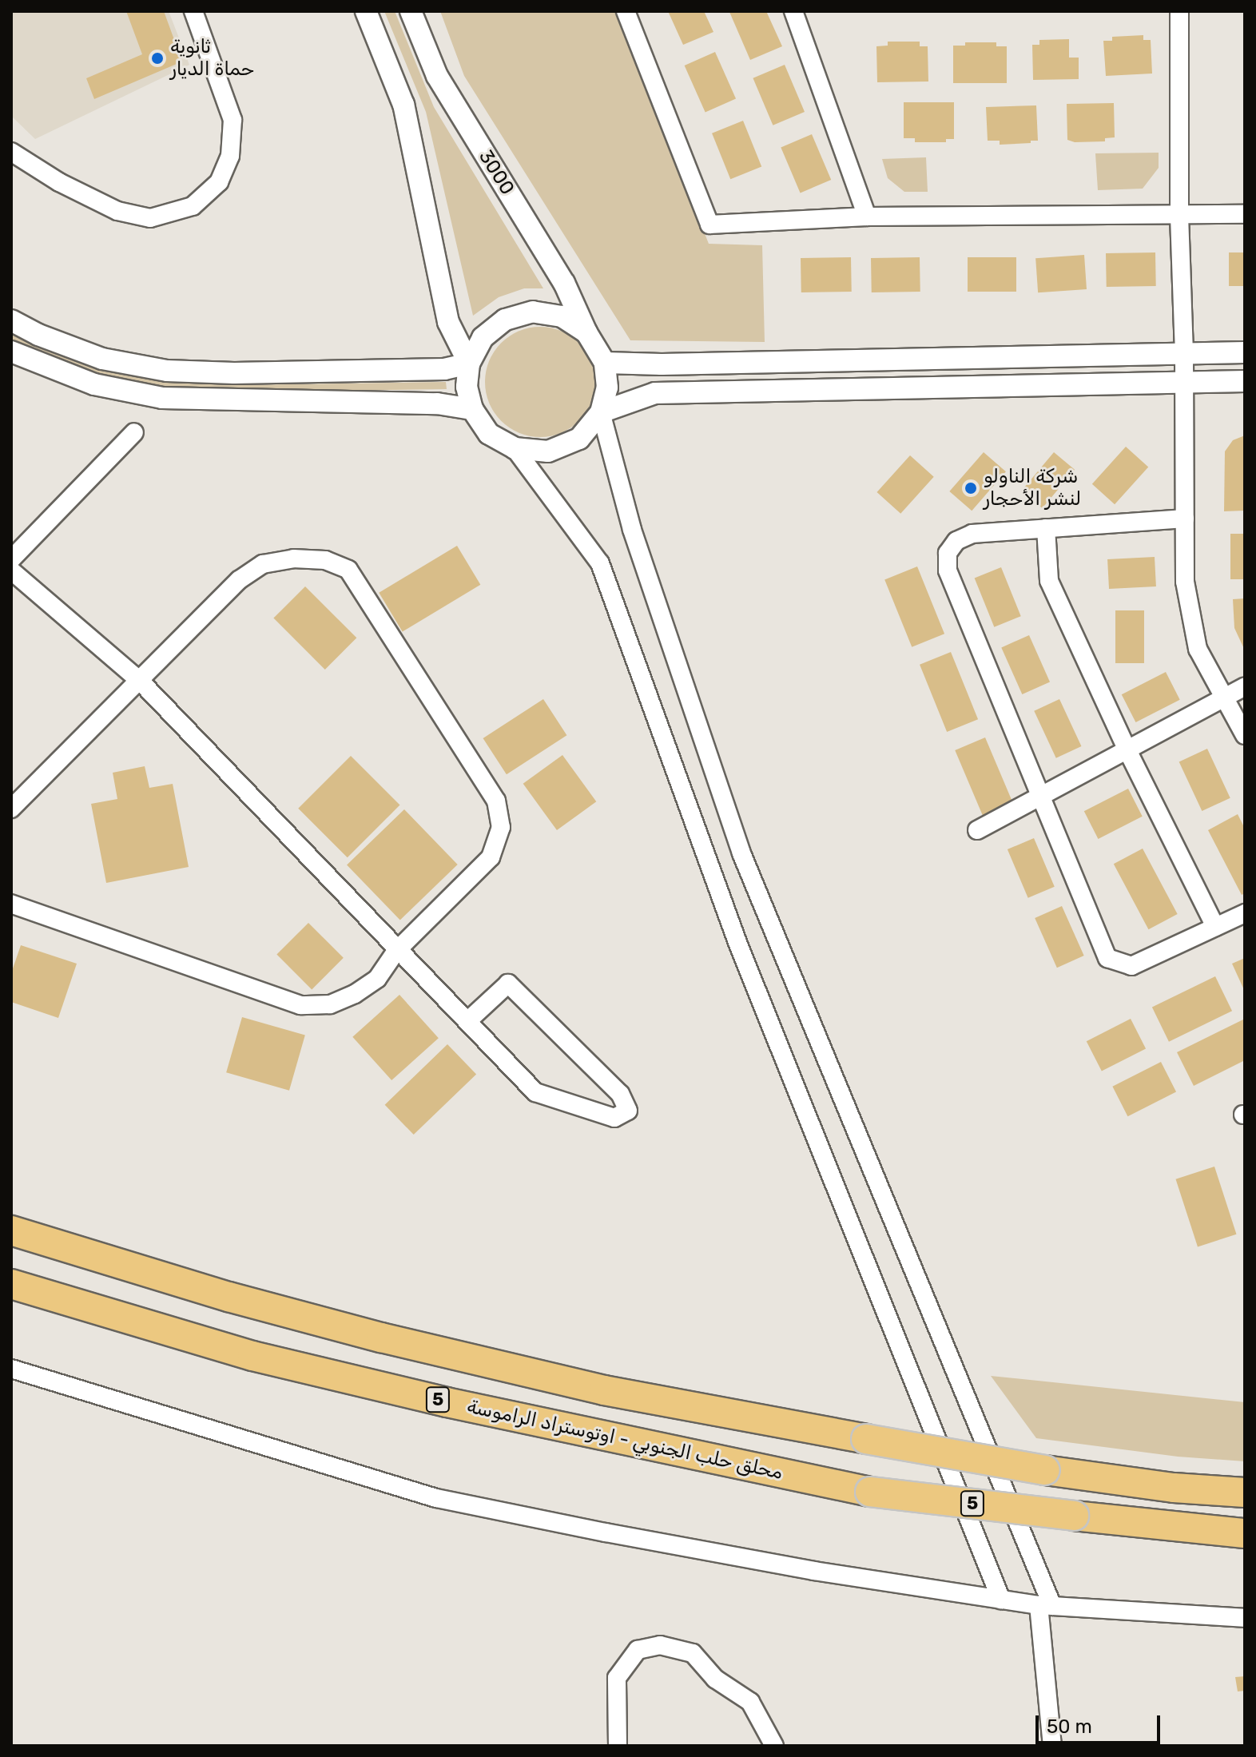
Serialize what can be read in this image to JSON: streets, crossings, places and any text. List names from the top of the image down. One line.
{"streets":{"highway":["5","محلق حلب الجنوبي - اوتوستراد الراموسة"],"street":["3000"]},"places":["ثانوية حماة الديار","شركة الناولو لنشر الأحجار"],"scale_bar":"50 m"}
